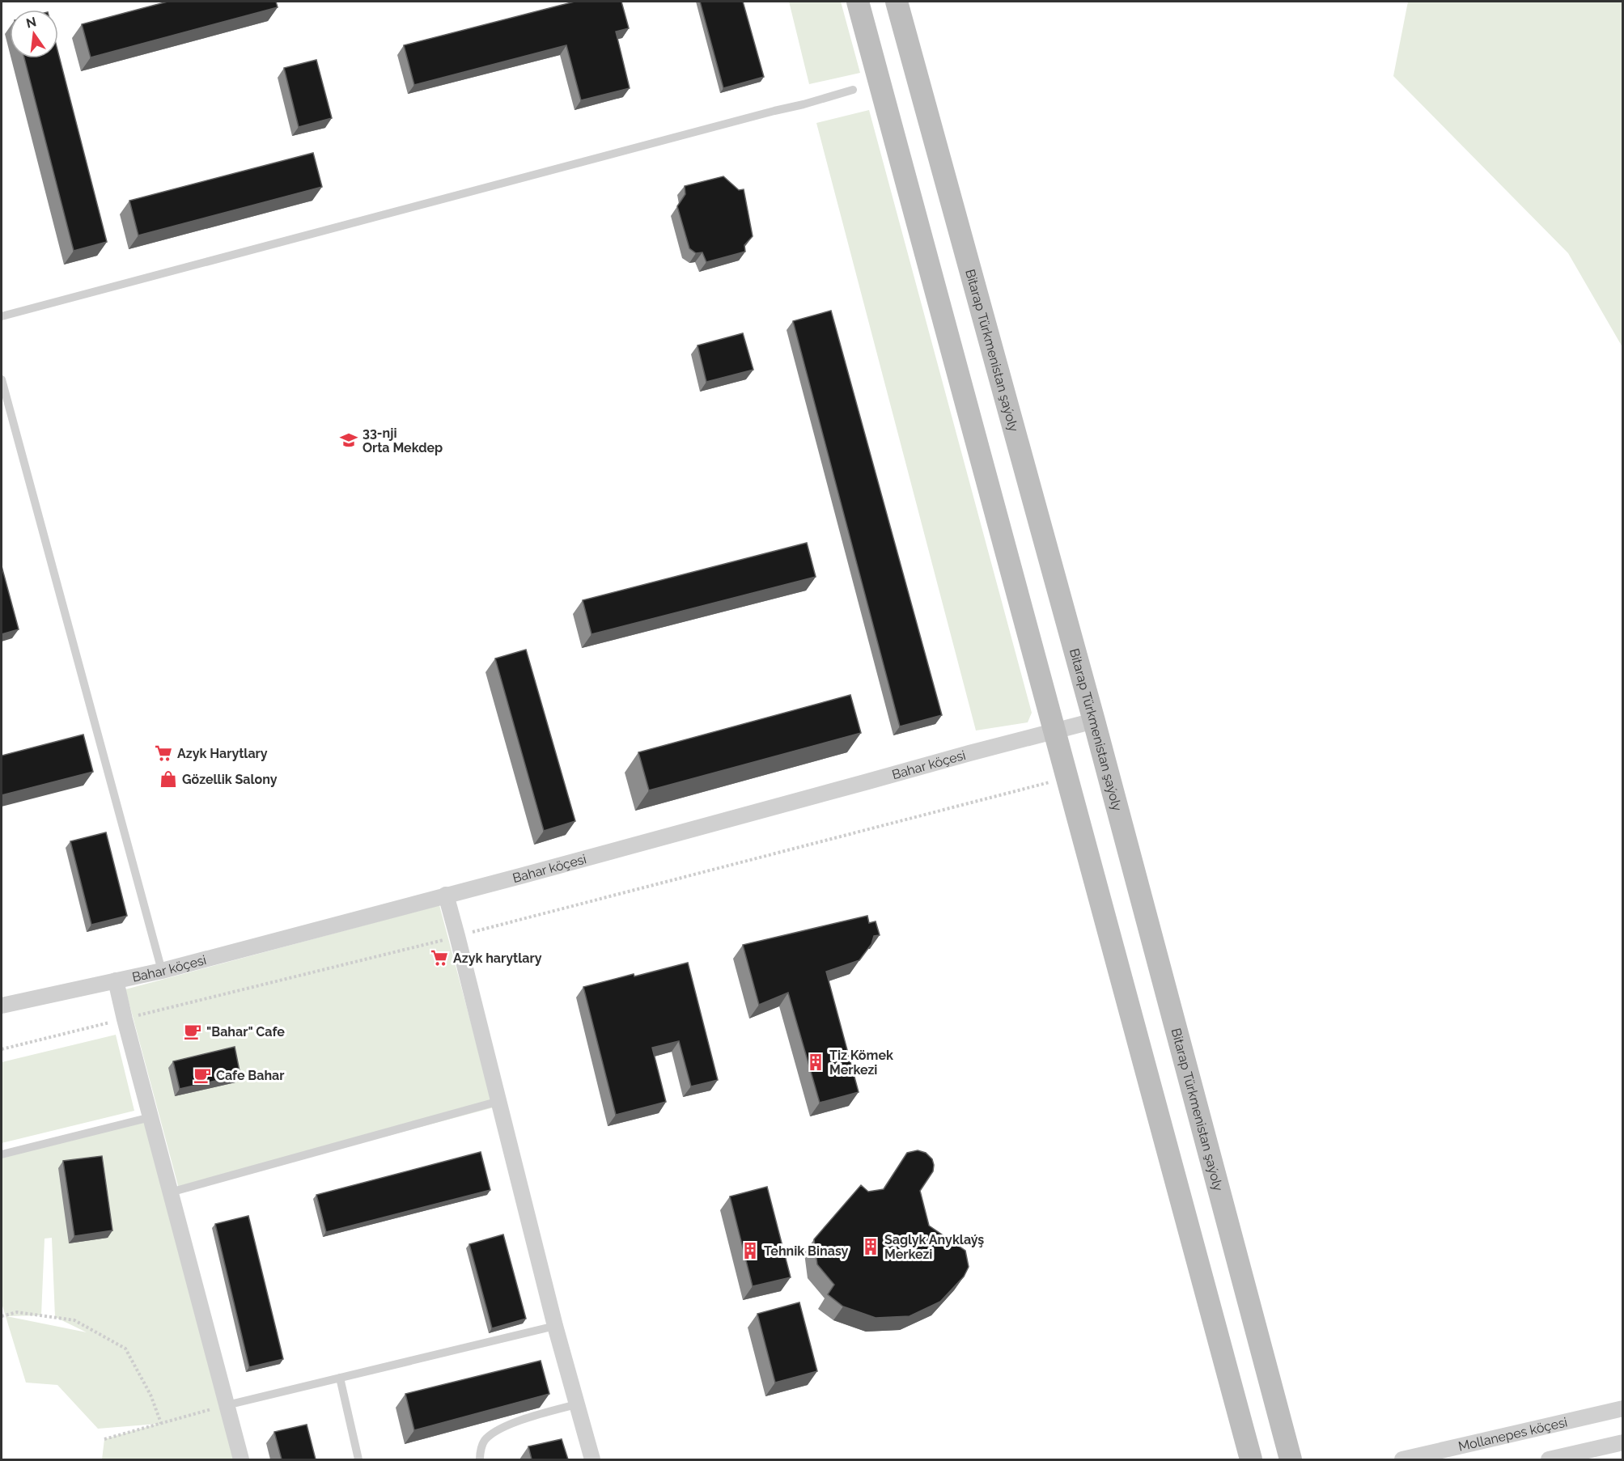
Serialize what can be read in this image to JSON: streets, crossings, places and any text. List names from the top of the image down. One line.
{"streets":{"main road":["Bitarap Türkmenistan şaýoly"],"street":["Bahar köçesi","Mollanepes köçesi"]},"crossings":[["Bitarap Türkmenistan şaýoly","Bahar köçesi"]],"places":{"school or university":["33-nji Orta Mekdep"],"supermarket":["Azyk Harytlary","Azyk harytlary"],"shop":["Gözellik Salony"],"cafe":["\"Bahar\" Cafe","Cafe Bahar"],"building":["Tiz Kömek Merkezi","Saglyk Anyklaýş Merkezi","Tehnik Binasy"]},"north":"top"}
